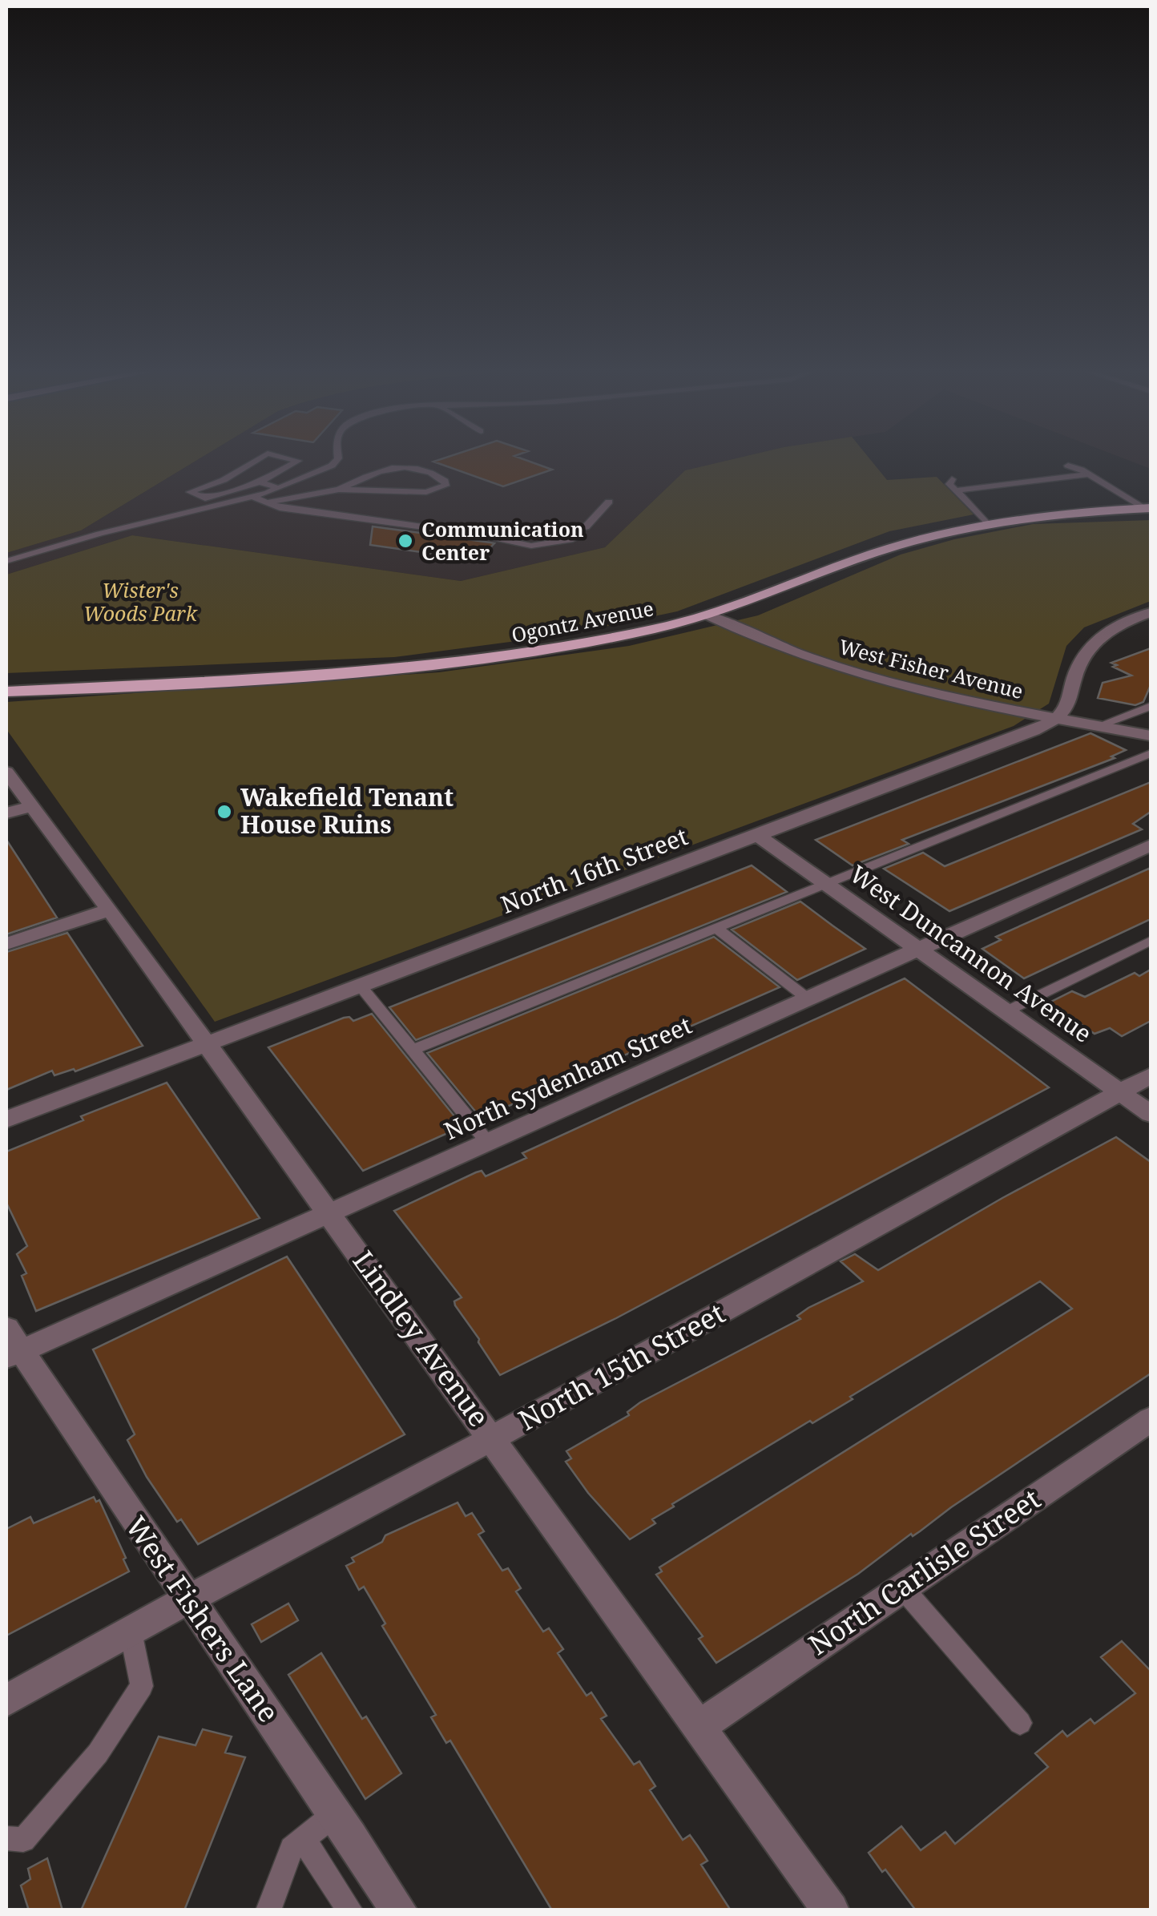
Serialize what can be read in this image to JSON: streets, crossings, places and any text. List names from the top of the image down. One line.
{"streets":{"main road":["Ogontz Avenue"],"street":["West Fisher Avenue","North 16th Street","West Duncannon Avenue","North Sydenham Street","Lindley Avenue","North 15th Street","North Carlisle Street","West Fishers Lane"]},"crossings":[["Ogontz Avenue","West Fisher Avenue"],["West Fisher Avenue","North 16th Street"],["North 16th Street","West Duncannon Avenue"],["North 16th Street","Lindley Avenue"],["West Duncannon Avenue","North Sydenham Street"],["West Duncannon Avenue","North 15th Street"],["North Sydenham Street","Lindley Avenue"],["North Sydenham Street","West Fishers Lane"],["Lindley Avenue","North 15th Street"],["Lindley Avenue","North Carlisle Street"],["North 15th Street","West Fishers Lane"]],"parks":["Wister's Woods Park"],"places":["Communication Center","Wakefield Tenant House Ruins"]}
